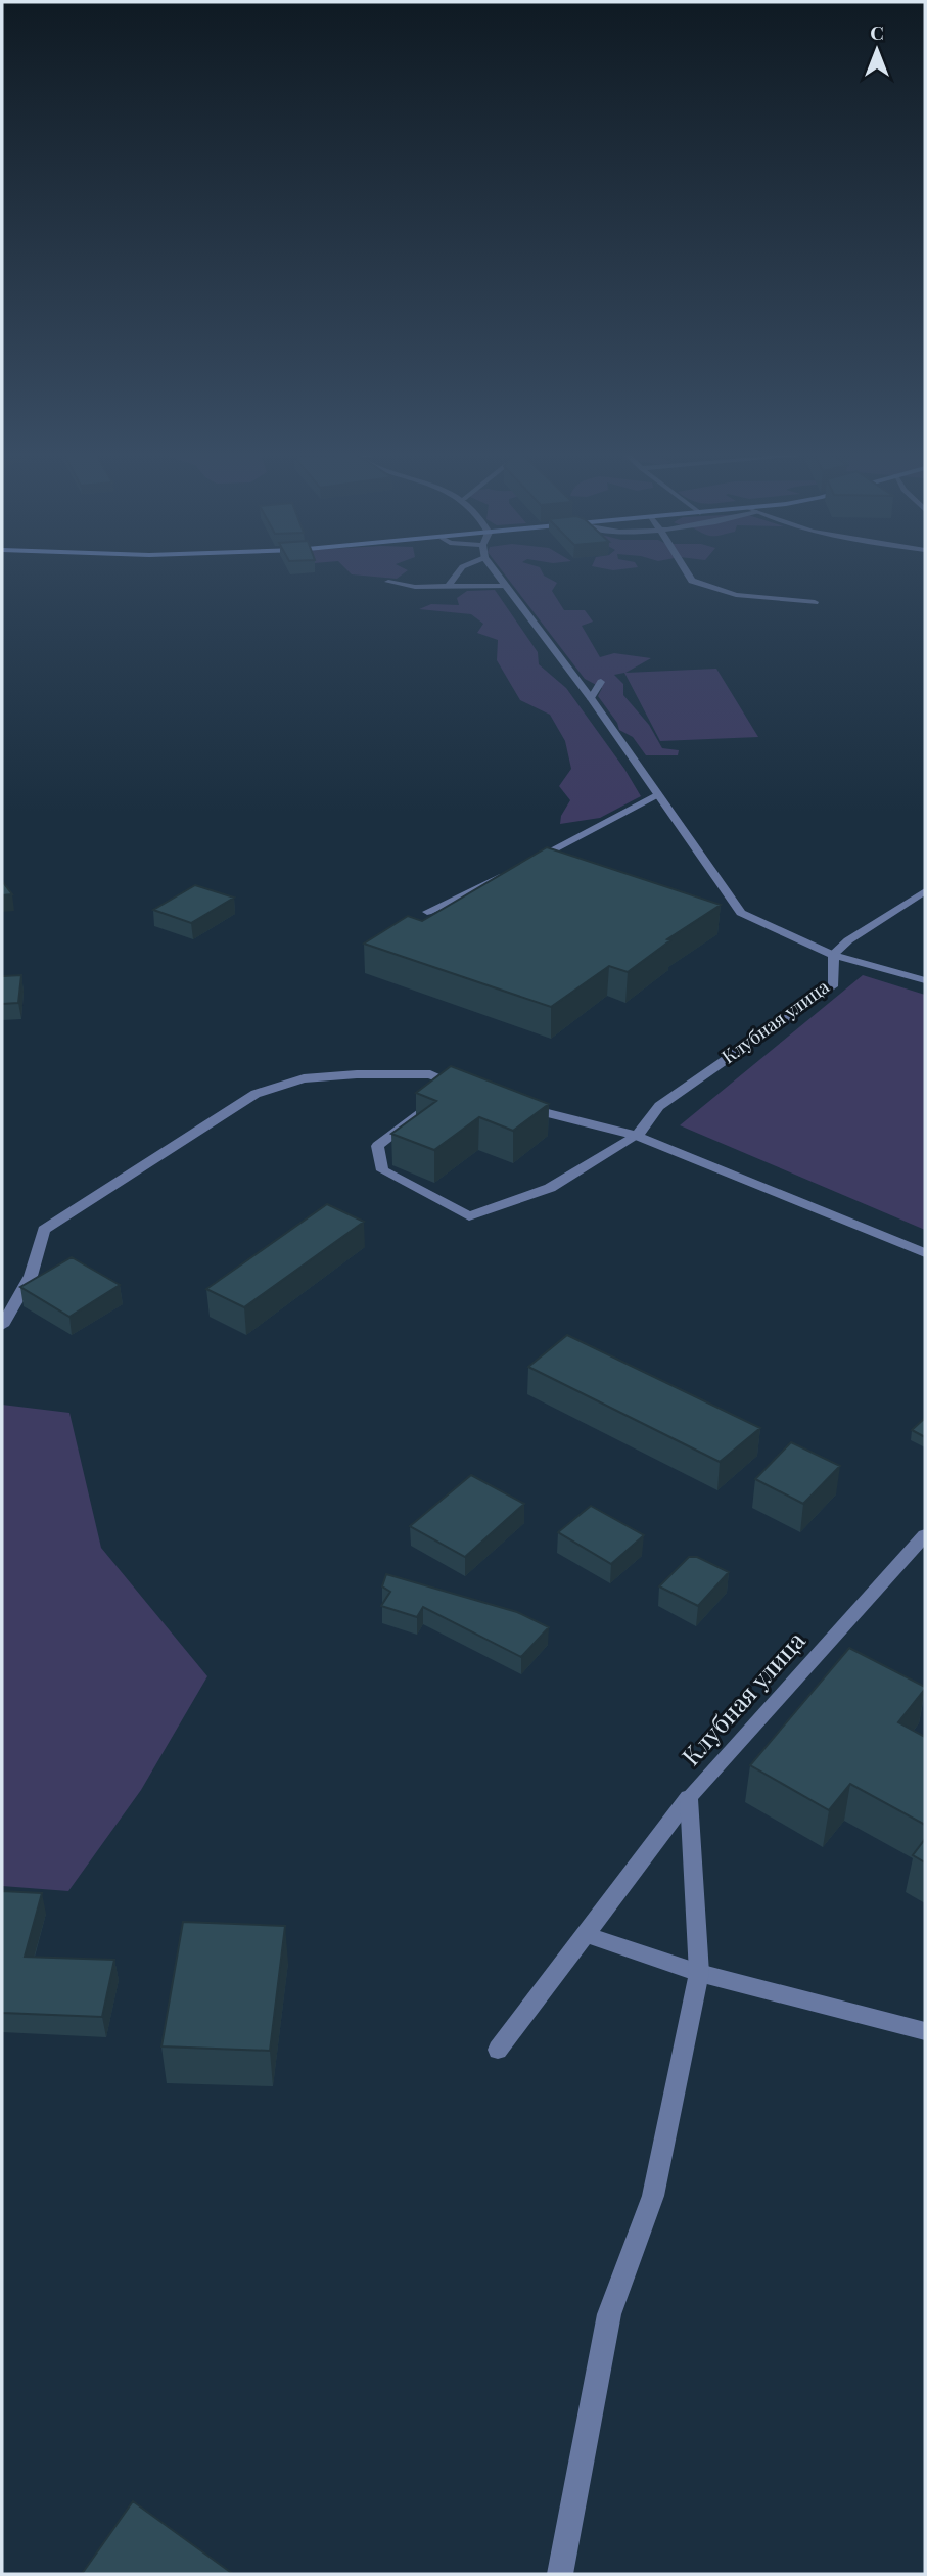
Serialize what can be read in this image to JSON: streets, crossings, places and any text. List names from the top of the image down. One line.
{"streets":{"street":["Клубная улица"]},"north":"top"}
